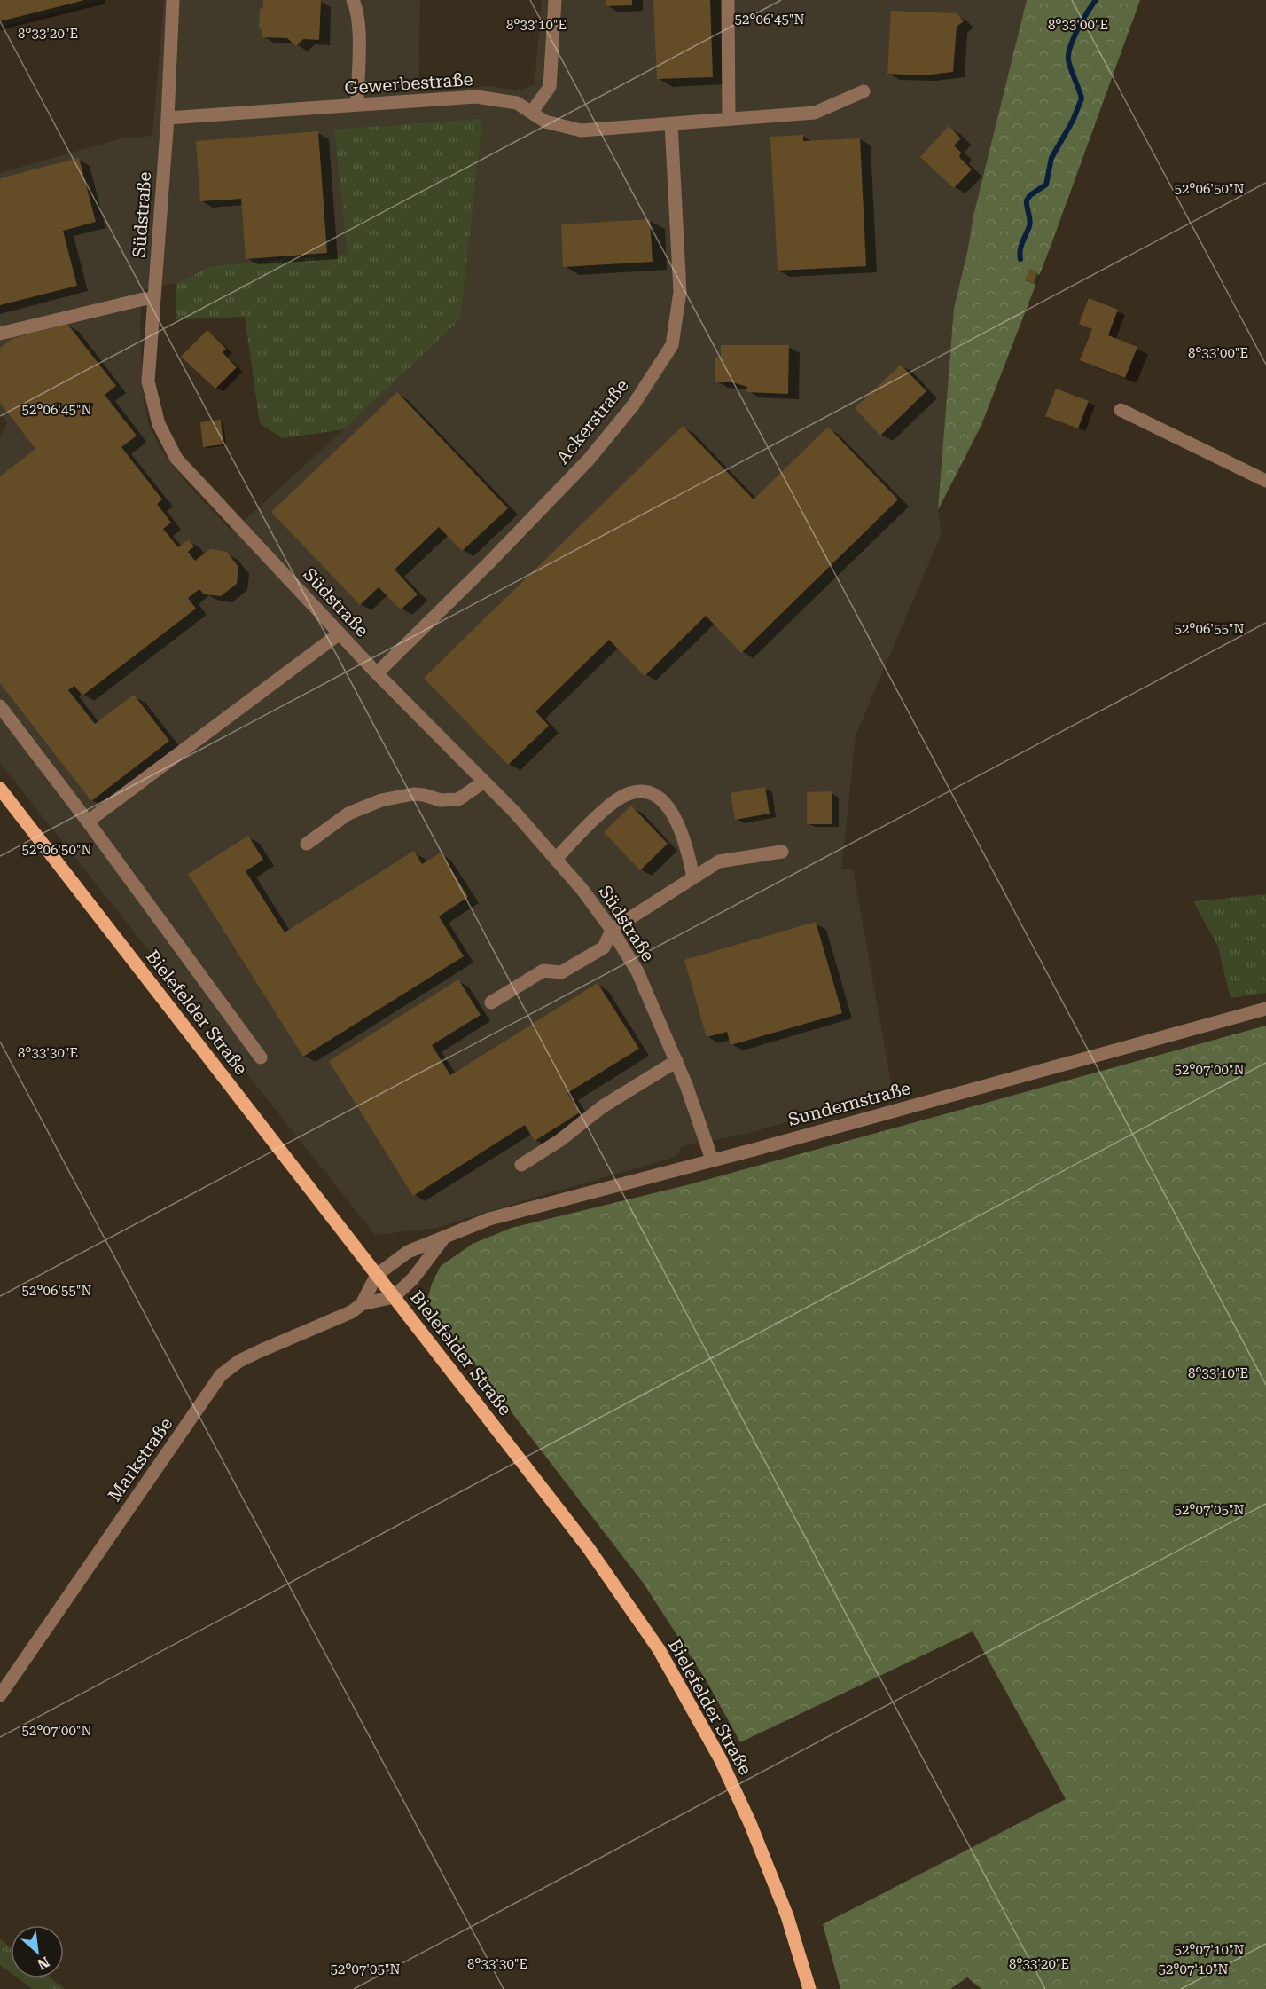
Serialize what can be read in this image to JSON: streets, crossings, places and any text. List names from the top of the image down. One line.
{"streets":{"main road":["Bielefelder Straße"],"street":["Gewerbestraße","Südstraße","Ackerstraße","Sundernstraße","Markstraße"]},"crossings":[["Gewerbestraße","Südstraße"],["Gewerbestraße","Ackerstraße"],["Südstraße","Ackerstraße"],["Südstraße","Sundernstraße"],["Bielefelder Straße","Sundernstraße"],["Bielefelder Straße","Markstraße"]],"north":"bottom right","coordinates":["52°06'45\"N","8°33'10\"E","8°33'00\"E","8°33'20\"E","52°06'50\"N","52°06'55\"N","8°33'30\"E","52°07'00\"N","52°07'05\"N","52°07'10\"N"]}
